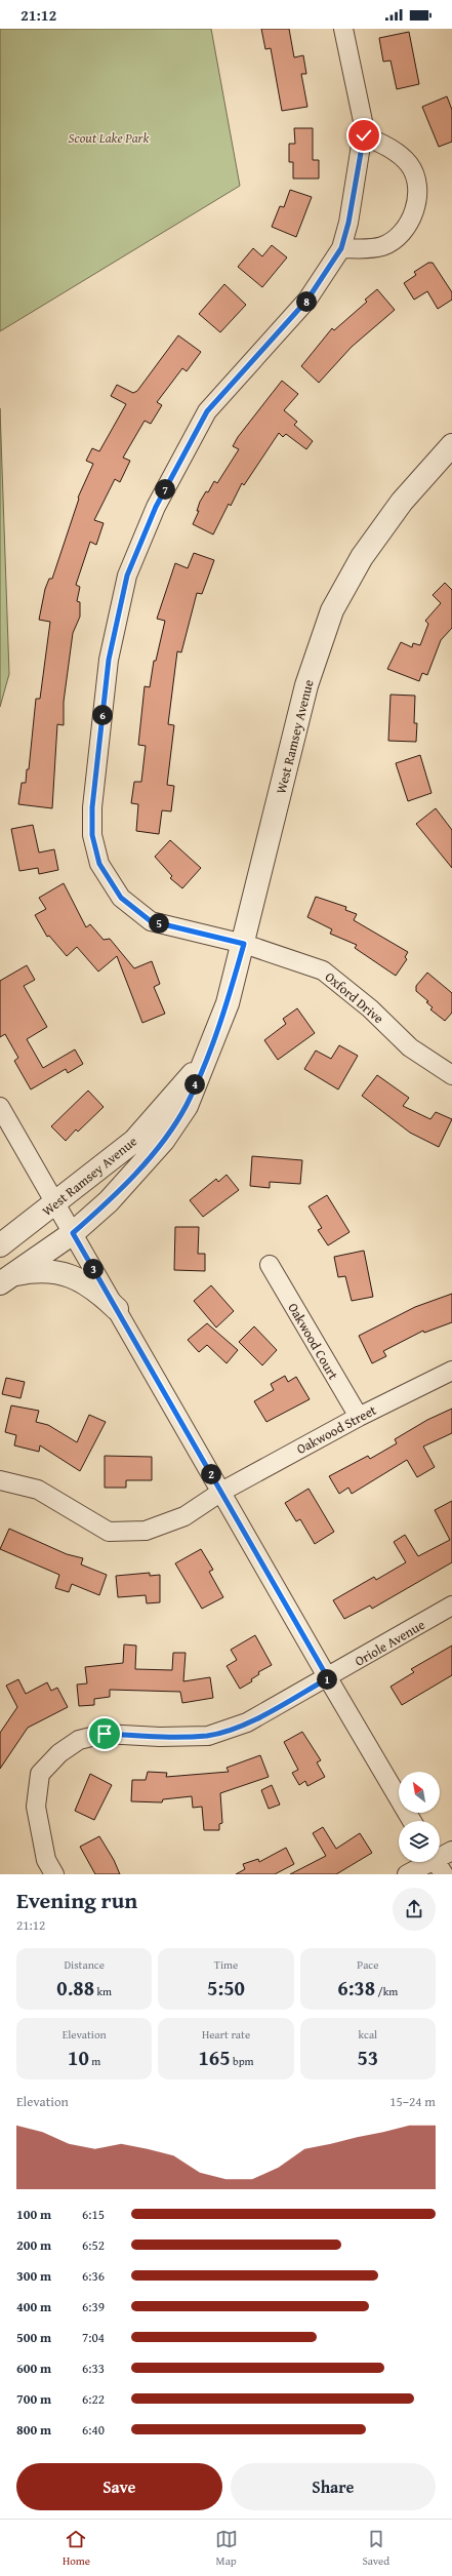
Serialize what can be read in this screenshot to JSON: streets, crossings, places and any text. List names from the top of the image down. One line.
{"streets":{"street":["West Ramsey Avenue","Oxford Drive","Oakwood Court","Oakwood Street","Oriole Avenue"]},"crossings":[["West Ramsey Avenue","Oxford Drive"],["Oakwood Court","Oakwood Street"]],"parks":["Scout Lake Park"],"north":"top left","page":{"status":"21:12","pins":["8","7","6","5","4","3","2","1"],"heading":["Evening run","21:12"],"stats":[["Distance","0.88 km"],["Time","5:50"],["Pace","6:38 /km"],["Elevation","10 m"],["Heart rate","165 bpm"],["kcal","53"]],"chart":["Elevation","15–24 m"],"list":[{"name":"100 m","note":"6:15"},{"name":"200 m","note":"6:52"},{"name":"300 m","note":"6:36"},{"name":"400 m","note":"6:39"},{"name":"500 m","note":"7:04"},{"name":"600 m","note":"6:33"},{"name":"700 m","note":"6:22"},{"name":"800 m","note":"6:40"}],"buttons":["Save","Share"],"tabs":["Home","Map","Saved"]}}
